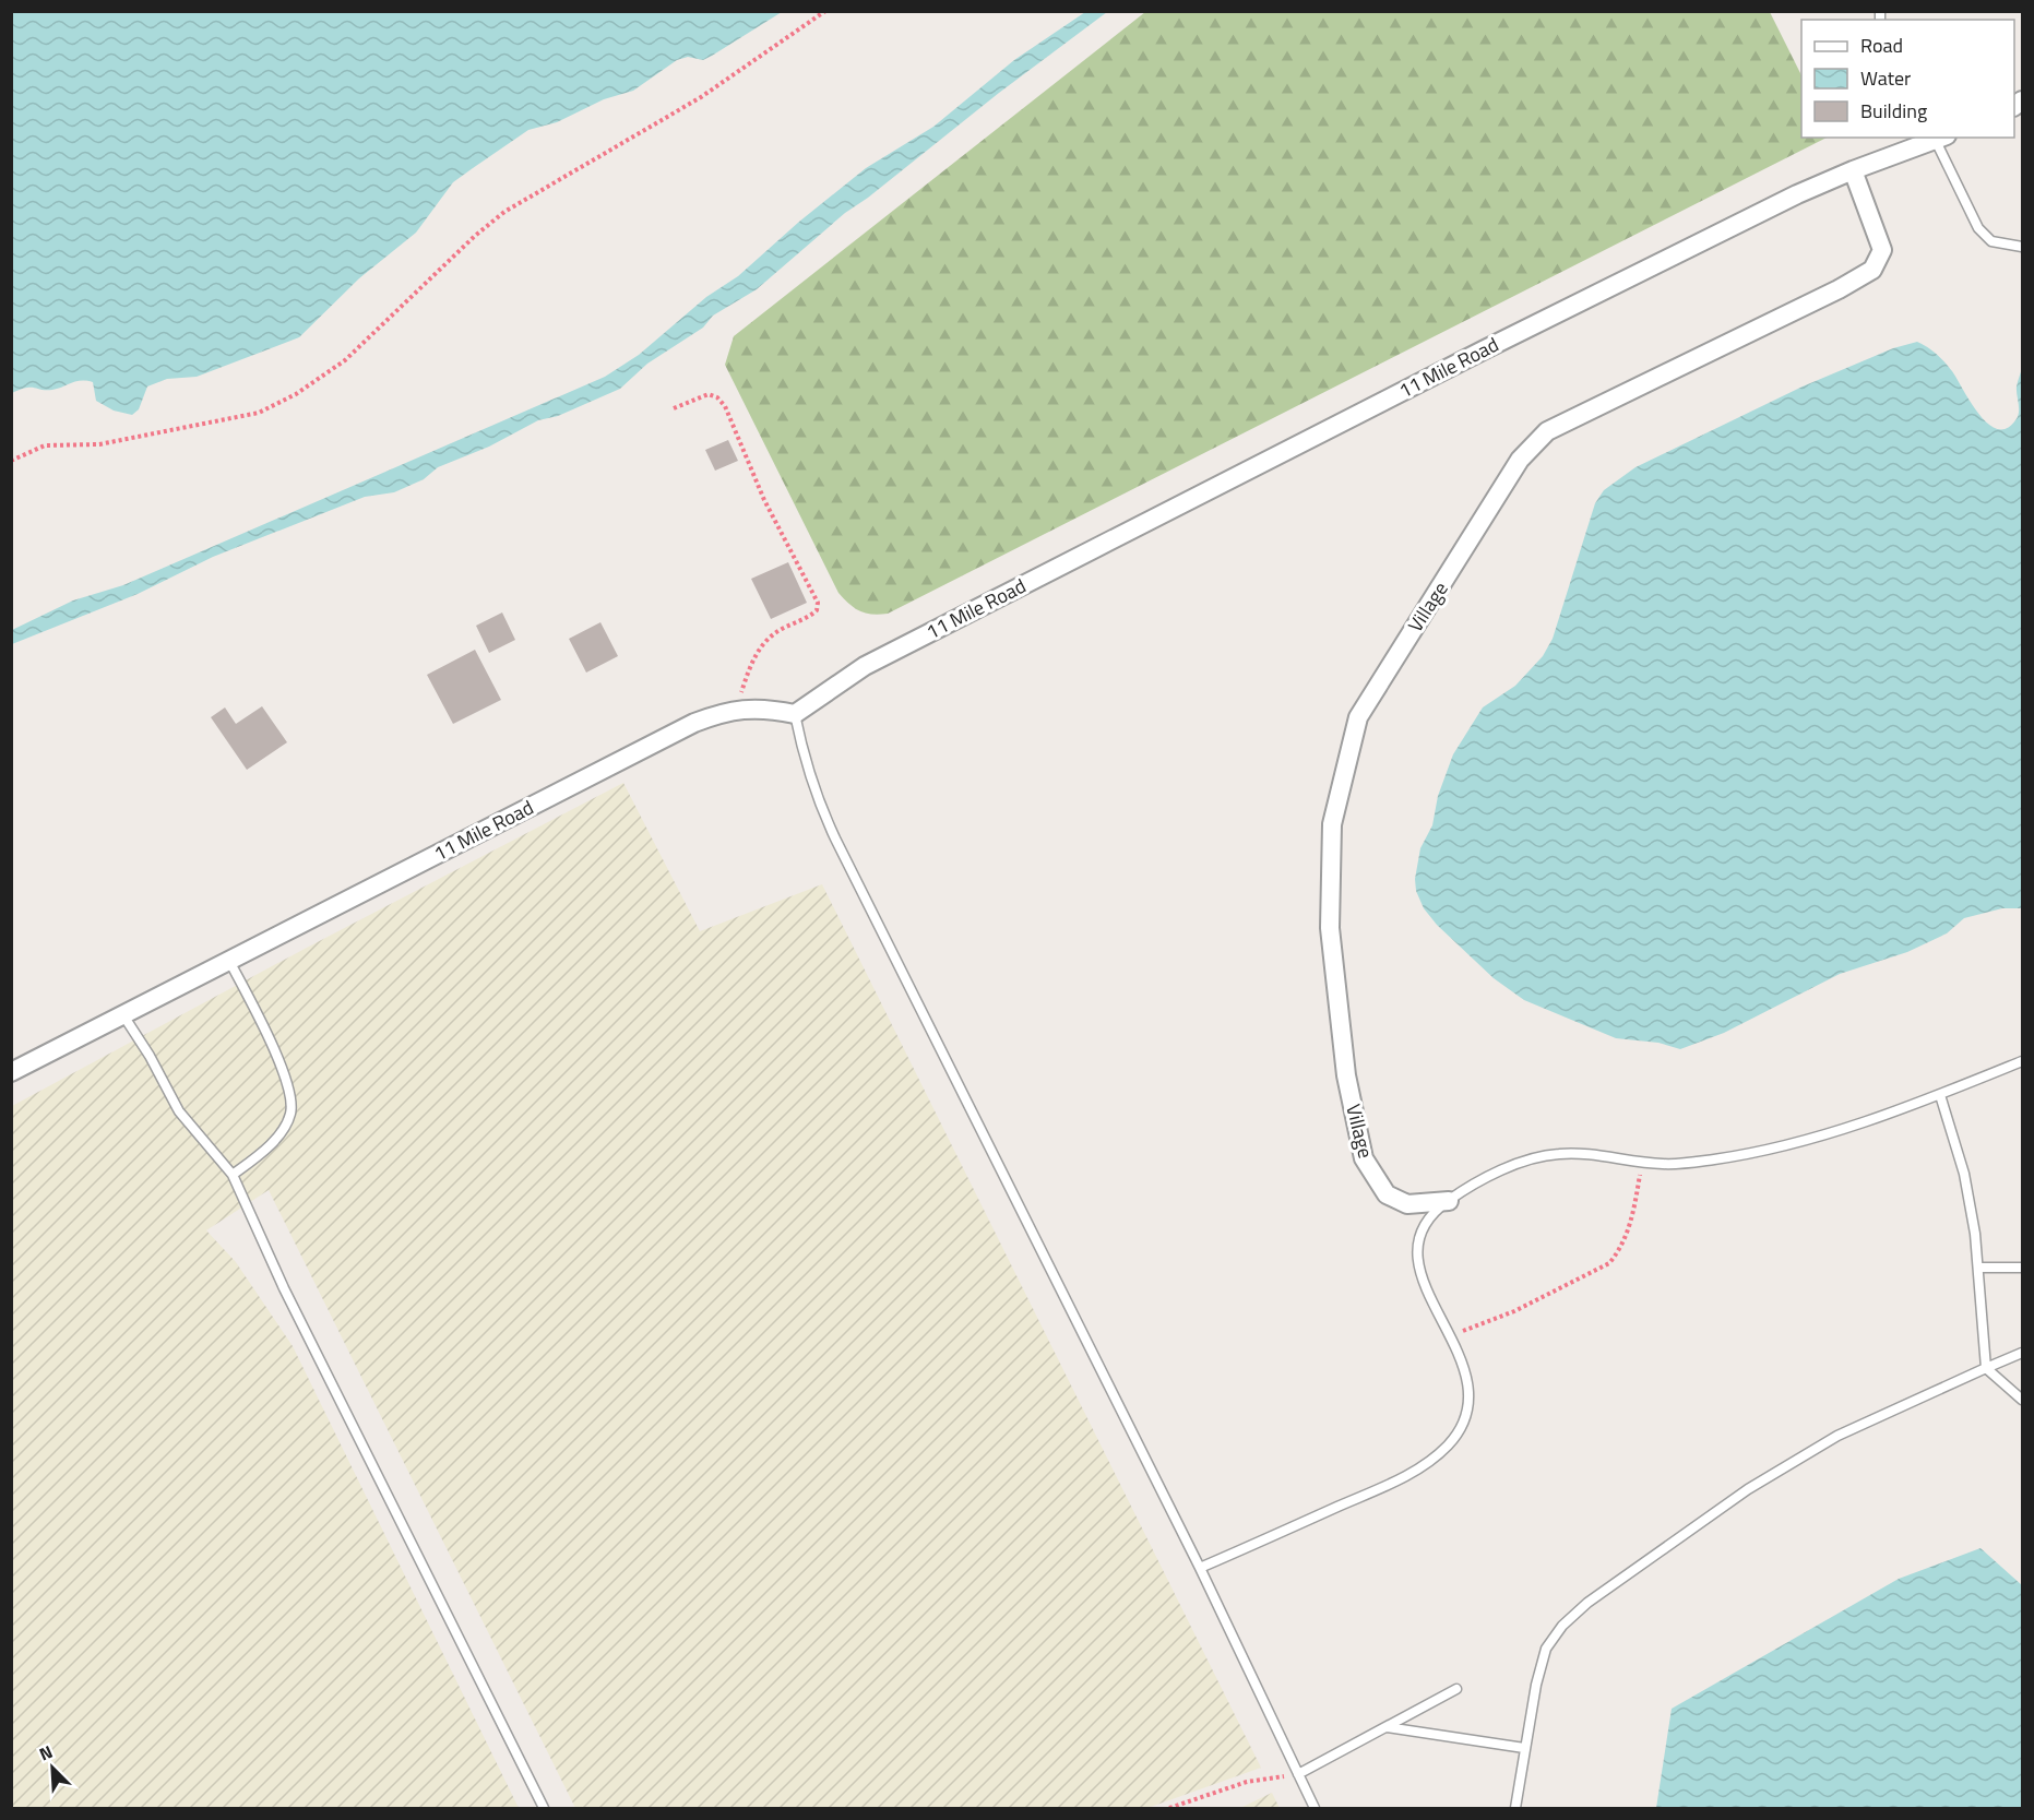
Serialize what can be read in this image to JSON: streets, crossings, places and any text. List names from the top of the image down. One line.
{"streets":{"street":["11 Mile Road","Village"]},"crossings":[["11 Mile Road","Village"]],"legend":["Road","Water","Building"],"north":"top left"}
